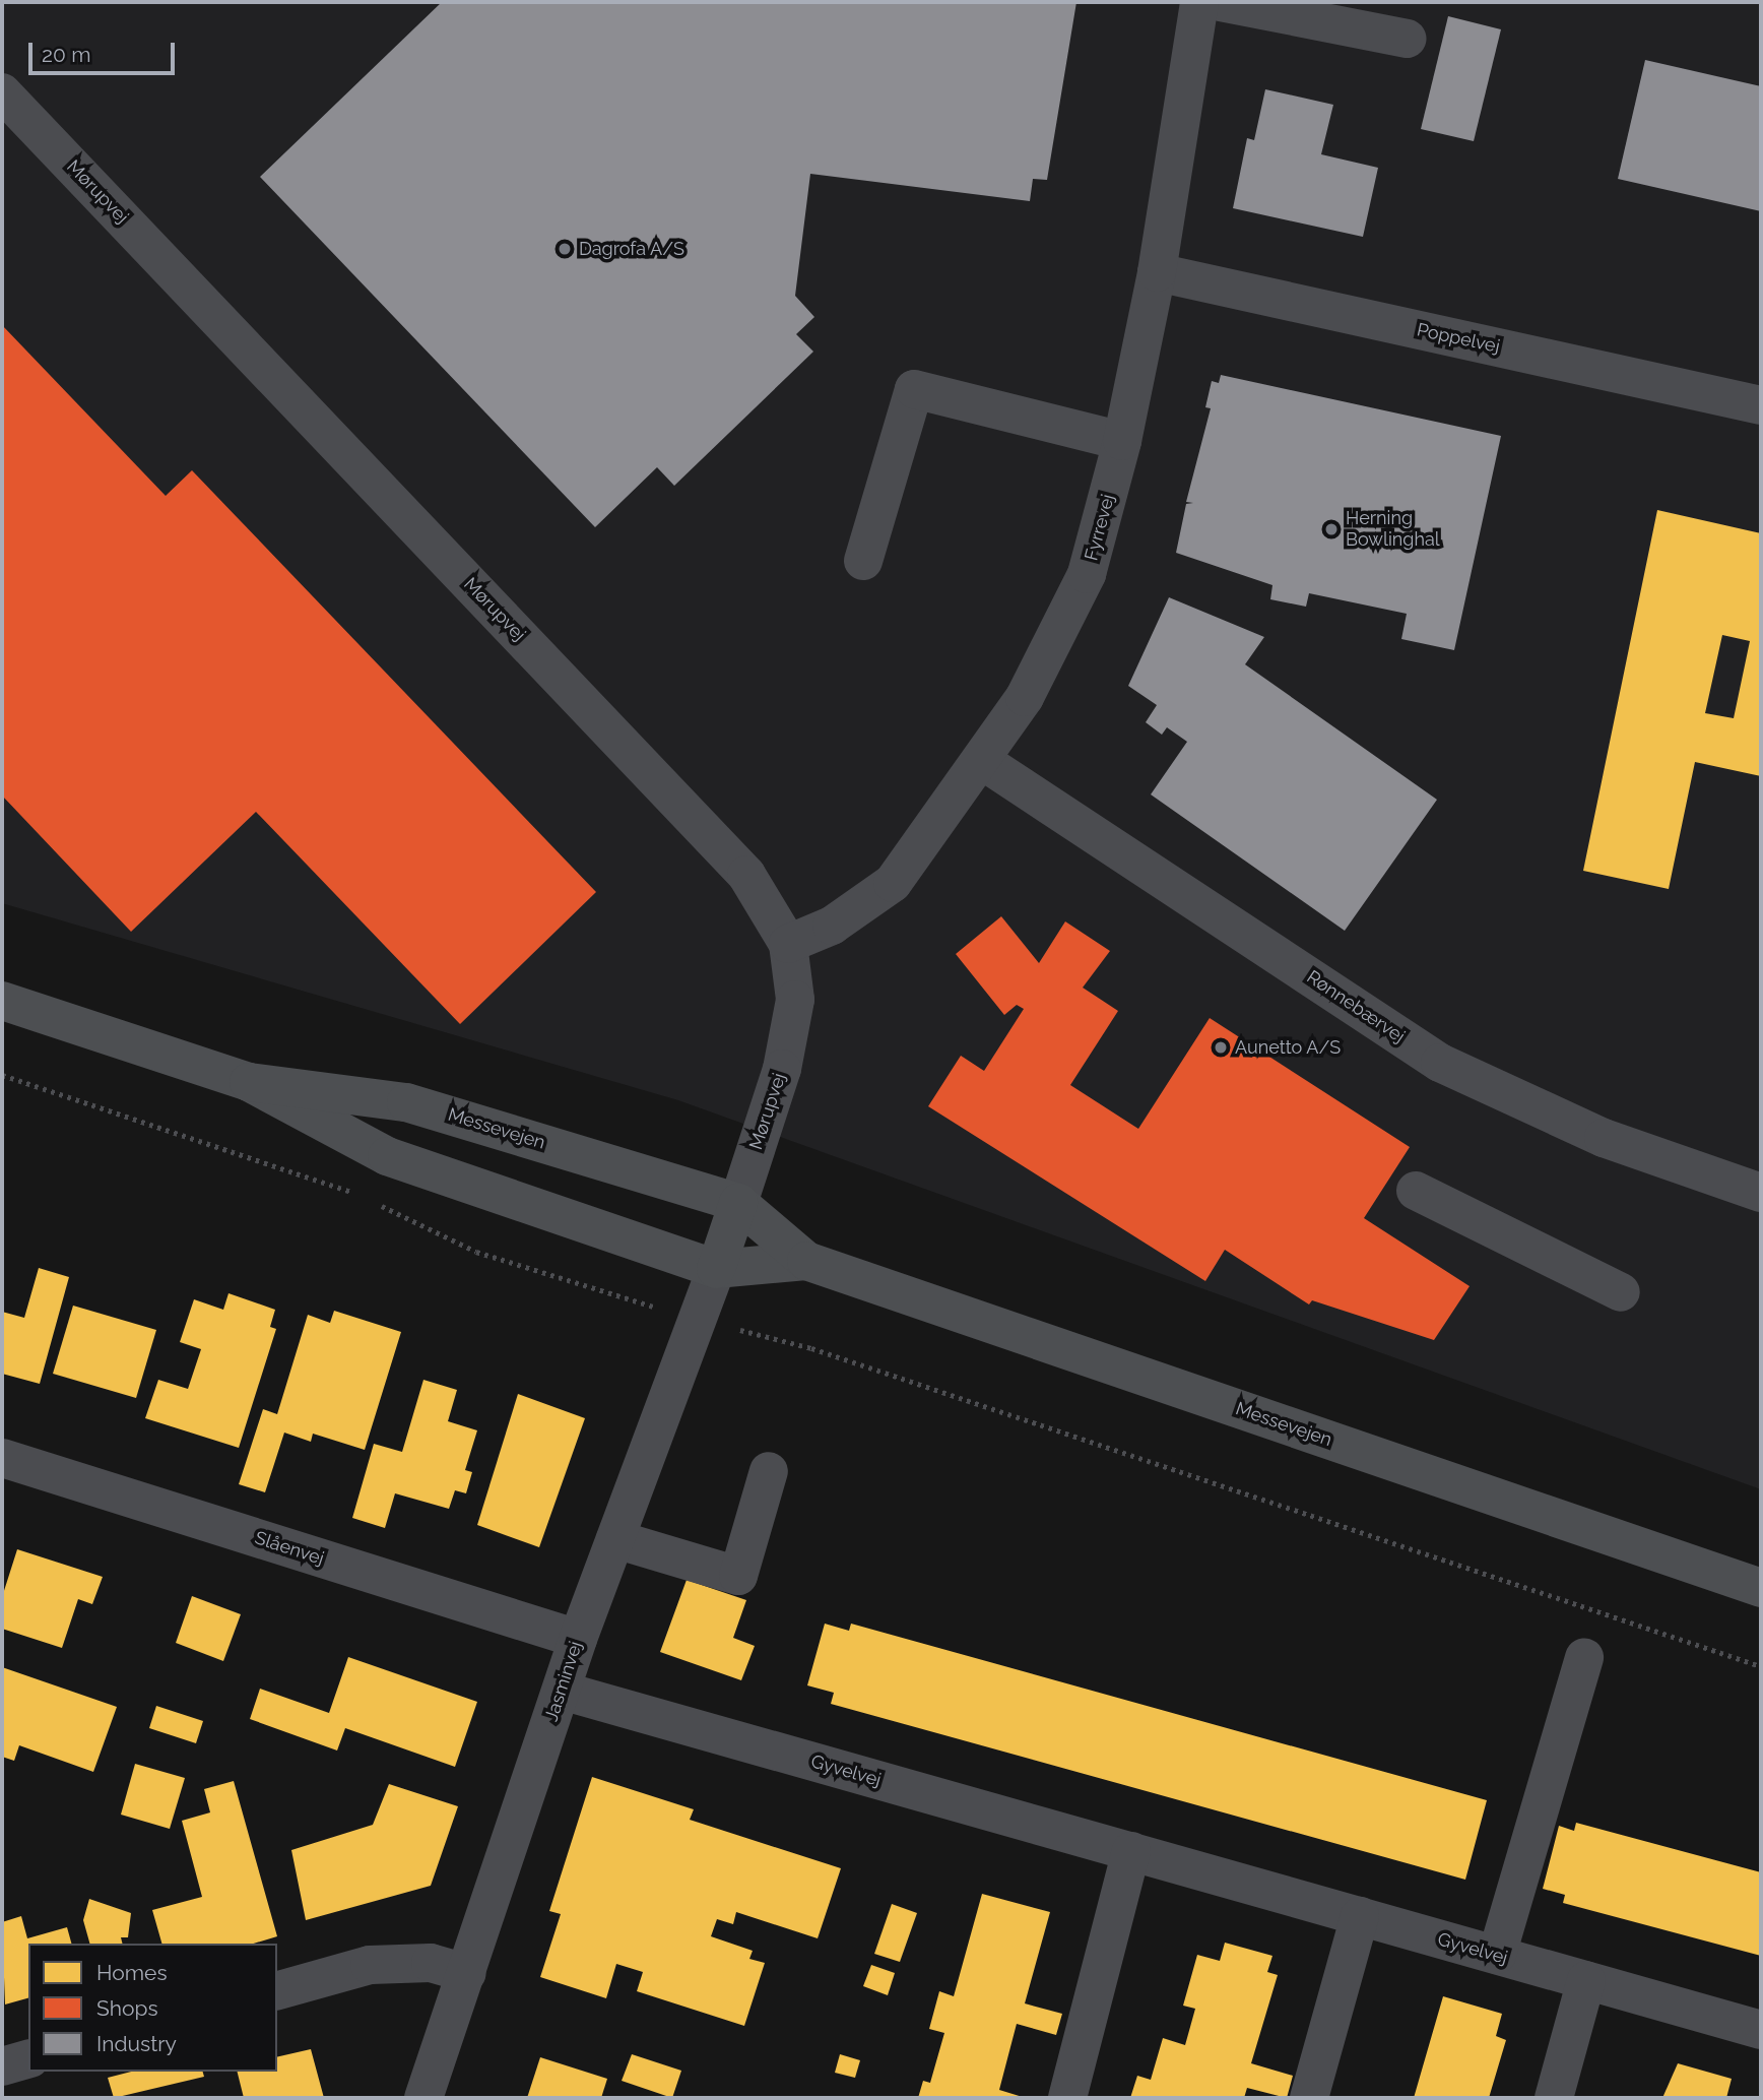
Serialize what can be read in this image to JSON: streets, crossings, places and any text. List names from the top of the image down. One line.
{"streets":{"main road":["Messevejen"],"street":["Mørupvej","Poppelvej","Fyrrevej","Rønnebærvej","Slåenvej","Jasminvej","Gyvelvej"]},"crossings":[["Mørupvej","Fyrrevej"],["Mørupvej","Messevejen"],["Poppelvej","Fyrrevej"],["Fyrrevej","Rønnebærvej"],["Messevejen","Jasminvej"],["Slåenvej","Jasminvej"],["Jasminvej","Gyvelvej"]],"places":["Dagrofa A/S","Herning Bowlinghal","Aunetto A/S"],"legend":["Homes","Shops","Industry"],"scale_bar":"20 m"}
